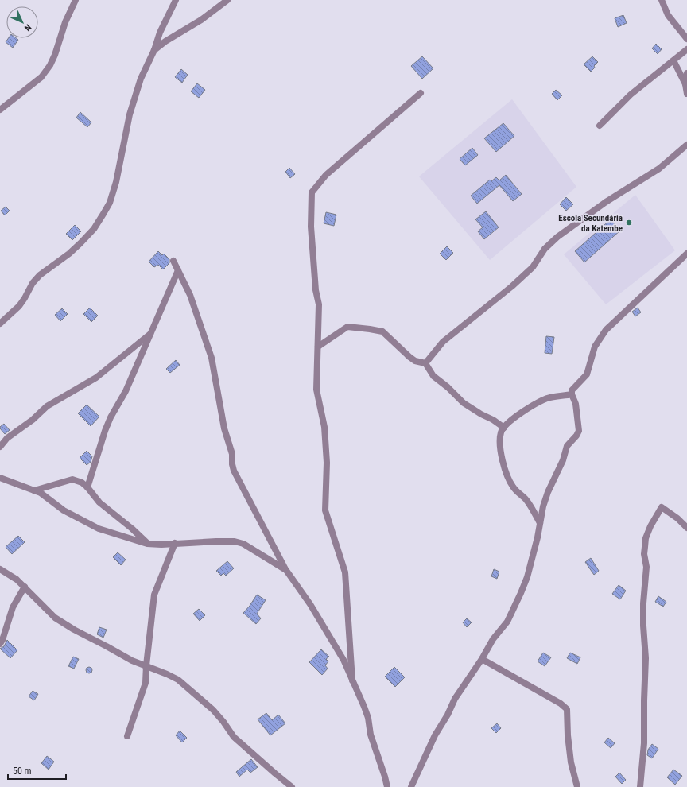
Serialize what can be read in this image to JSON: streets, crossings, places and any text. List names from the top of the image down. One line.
{"places":["Escola Secundária da Katembe"],"scale_bar":"50 m","north":"bottom right"}
